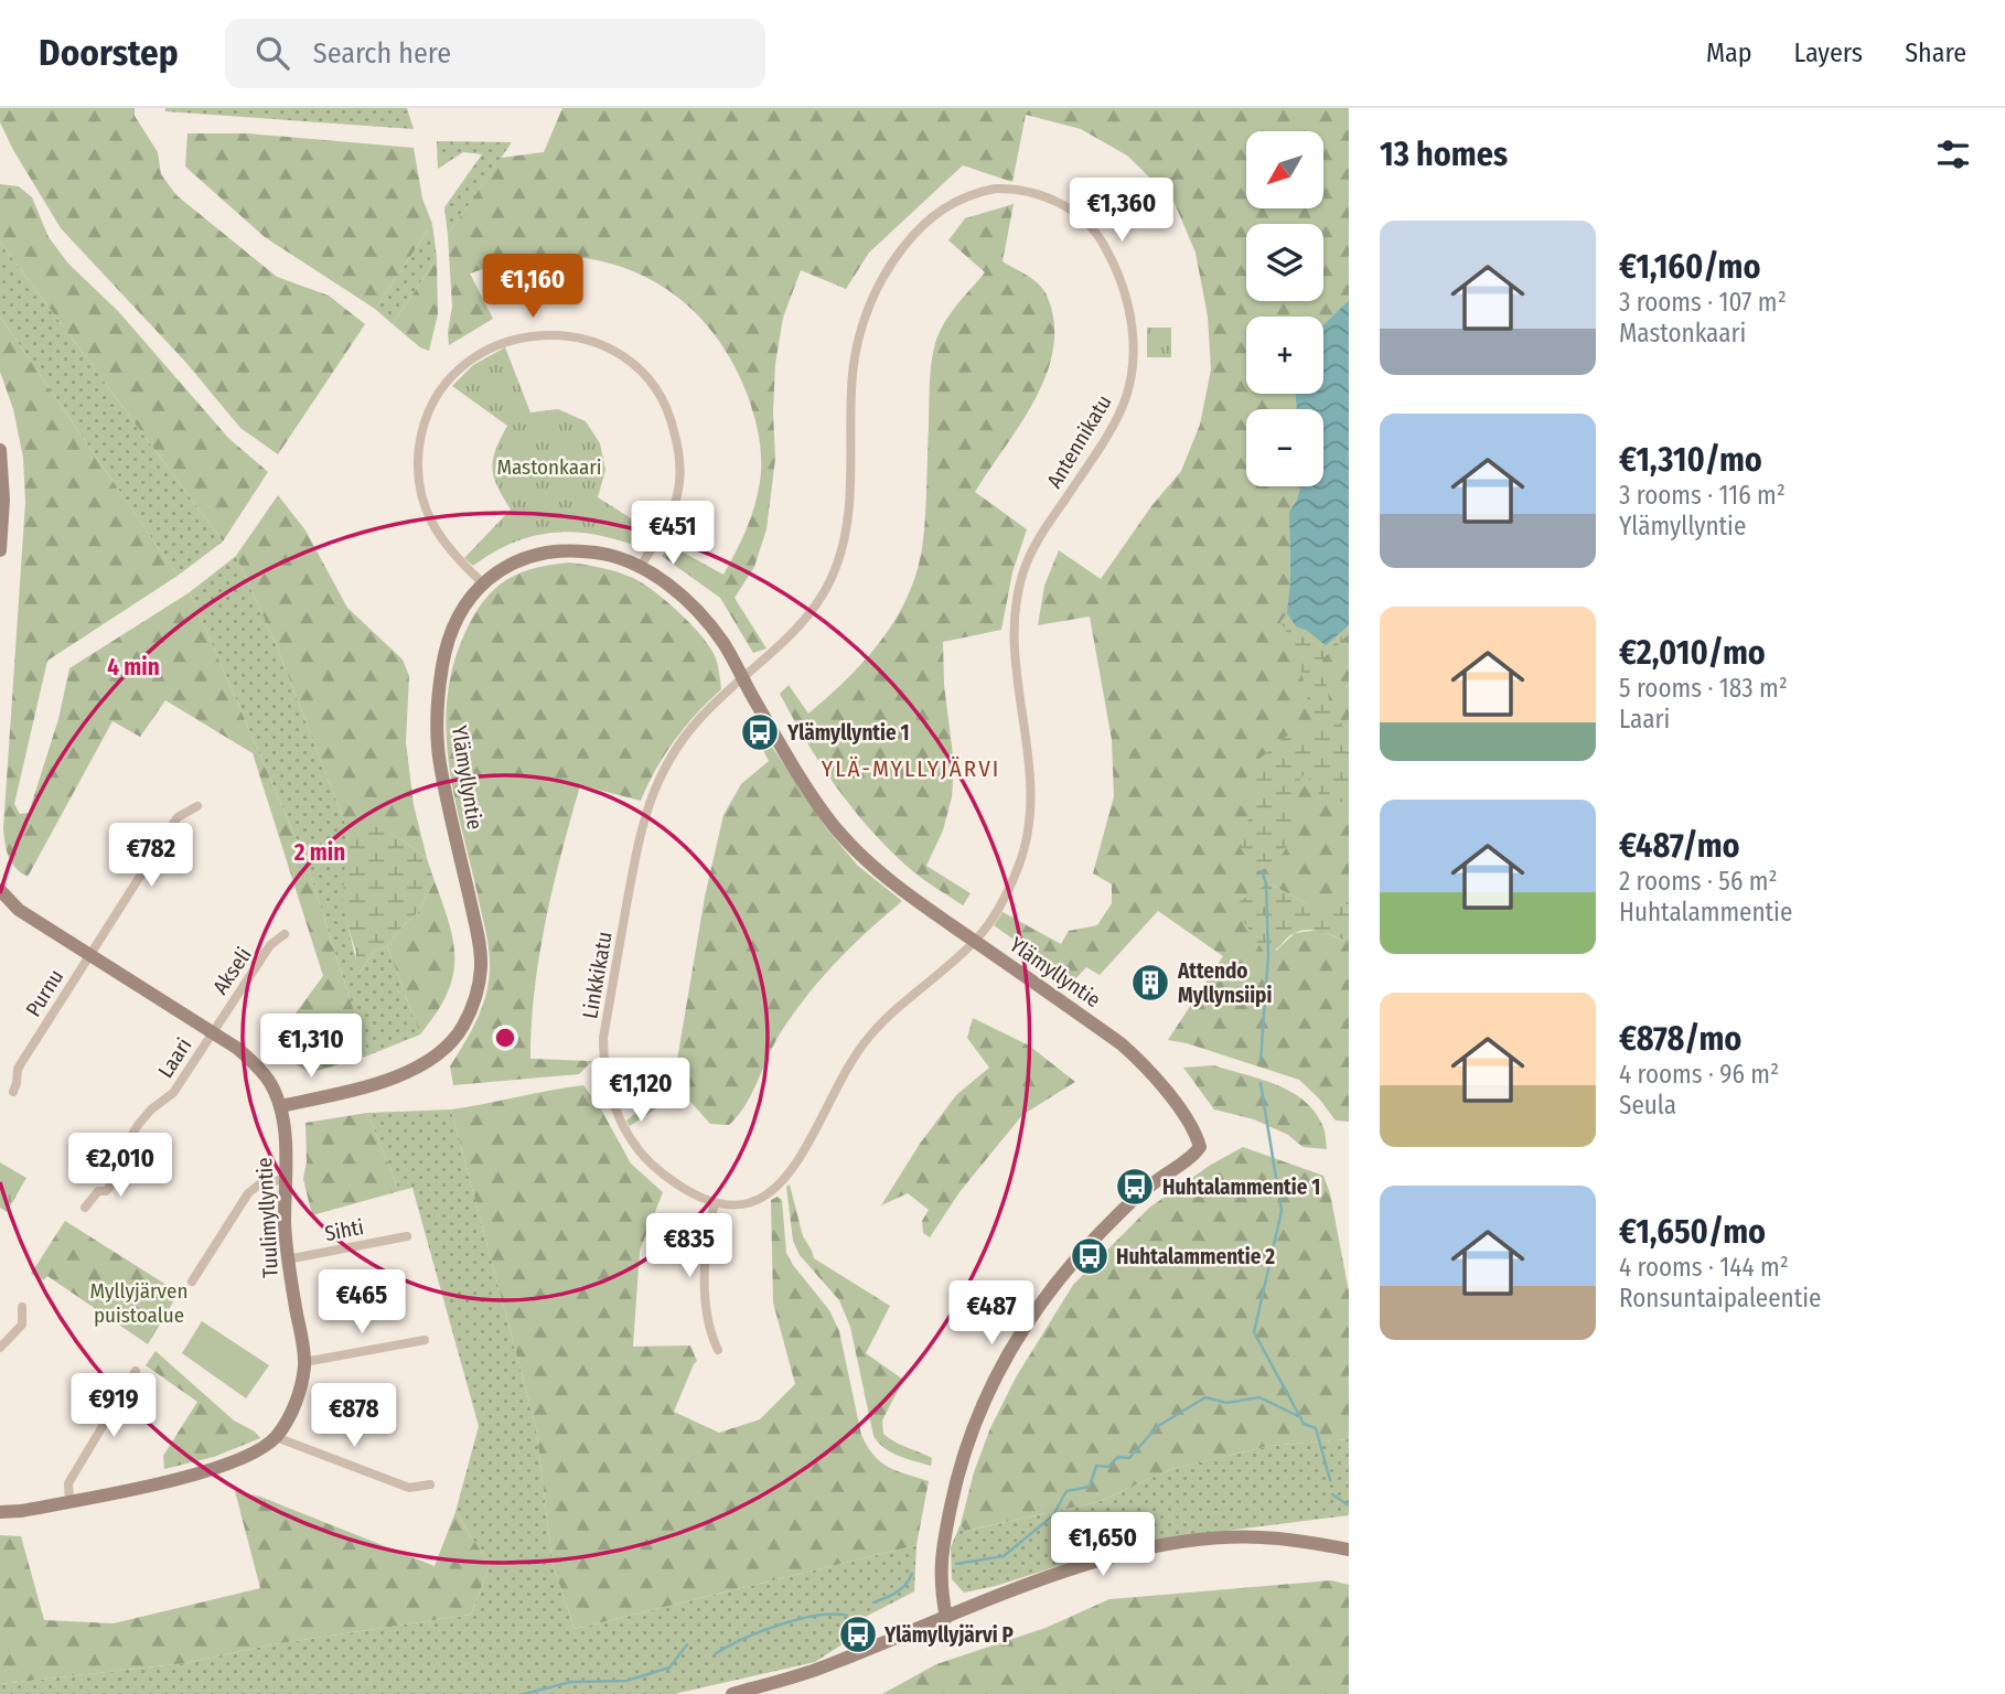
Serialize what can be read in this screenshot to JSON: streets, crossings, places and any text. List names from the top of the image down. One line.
{"streets":{"street":["Antennikatu","Ylämyllyntie","Akseli","Linkkikatu","Purnu","Laari","Tuulimyllyntie","Sihti"]},"crossings":[["Antennikatu","Ylämyllyntie"],["Antennikatu","Linkkikatu"],["Ylämyllyntie","Linkkikatu"],["Ylämyllyntie","Tuulimyllyntie"],["Akseli","Laari"],["Akseli","Tuulimyllyntie"],["Purnu","Tuulimyllyntie"],["Laari","Tuulimyllyntie"],["Tuulimyllyntie","Sihti"]],"districts":["YLÄ-MYLLYJÄRVI"],"parks":["Mastonkaari","Myllyjärven puistoalue"],"places":{"bus stop":["Ylämyllyntie 1","Huhtalammentie 1","Huhtalammentie 2","Ylämyllyjärvi P"],"building":["Attendo Myllynsiipi"]},"north":"bottom left","page":{"header":"Doorstep","search":"Search here","nav":["Map","Layers","Share"],"heading":"13 homes","map_buttons":["+","−"],"price":["€1,360","€1,160","€451","€782","€1,310","€1,120","€2,010","€835","€465","€487","€919","€878","€1,650"],"list":[{"name":"€1,160/mo","note":"3 rooms · 107 m² · Mastonkaari"},{"name":"€1,310/mo","note":"3 rooms · 116 m² · Ylämyllyntie"},{"name":"€2,010/mo","note":"5 rooms · 183 m² · Laari"},{"name":"€487/mo","note":"2 rooms · 56 m² · Huhtalammentie"},{"name":"€878/mo","note":"4 rooms · 96 m² · Seula"},{"name":"€1,650/mo","note":"4 rooms · 144 m² · Ronsuntaipaleentie"}]},"rings":["4 min","2 min"]}
